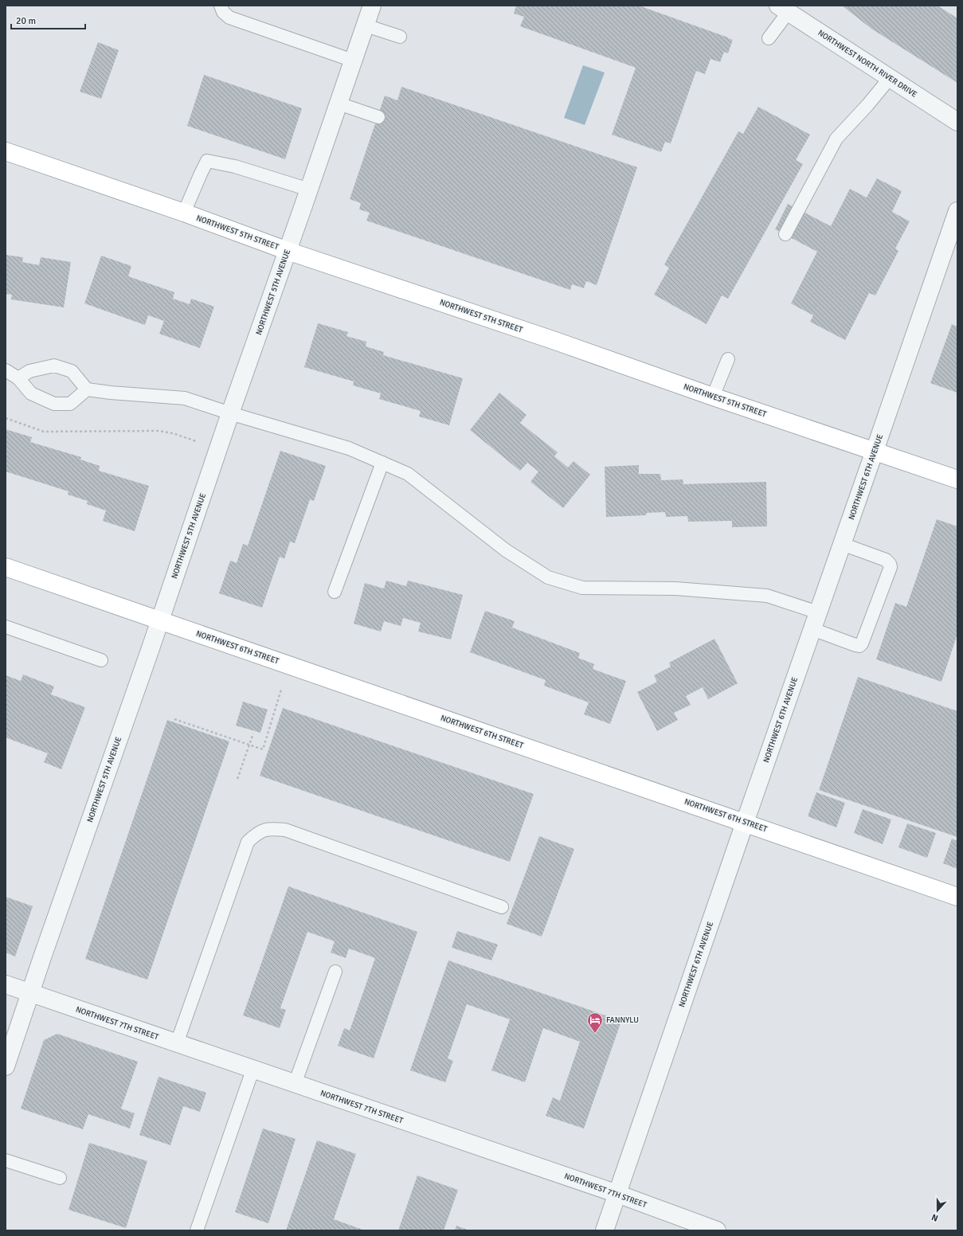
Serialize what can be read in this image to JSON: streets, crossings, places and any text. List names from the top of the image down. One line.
{"streets":{"main road":["NORTHWEST 5TH STREET","NORTHWEST 6TH STREET"],"street":["NORTHWEST NORTH RIVER DRIVE","NORTHWEST 5TH AVENUE","NORTHWEST 6TH AVENUE","NORTHWEST 7TH STREET"]},"crossings":[["NORTHWEST 5TH STREET","NORTHWEST 5TH AVENUE"],["NORTHWEST 5TH STREET","NORTHWEST 6TH AVENUE"],["NORTHWEST 5TH AVENUE","NORTHWEST 6TH STREET"],["NORTHWEST 5TH AVENUE","NORTHWEST 7TH STREET"],["NORTHWEST 6TH AVENUE","NORTHWEST 6TH STREET"],["NORTHWEST 6TH AVENUE","NORTHWEST 7TH STREET"]],"places":{"hotel":["FANNYLU"]},"scale_bar":"20 m","north":"bottom"}
